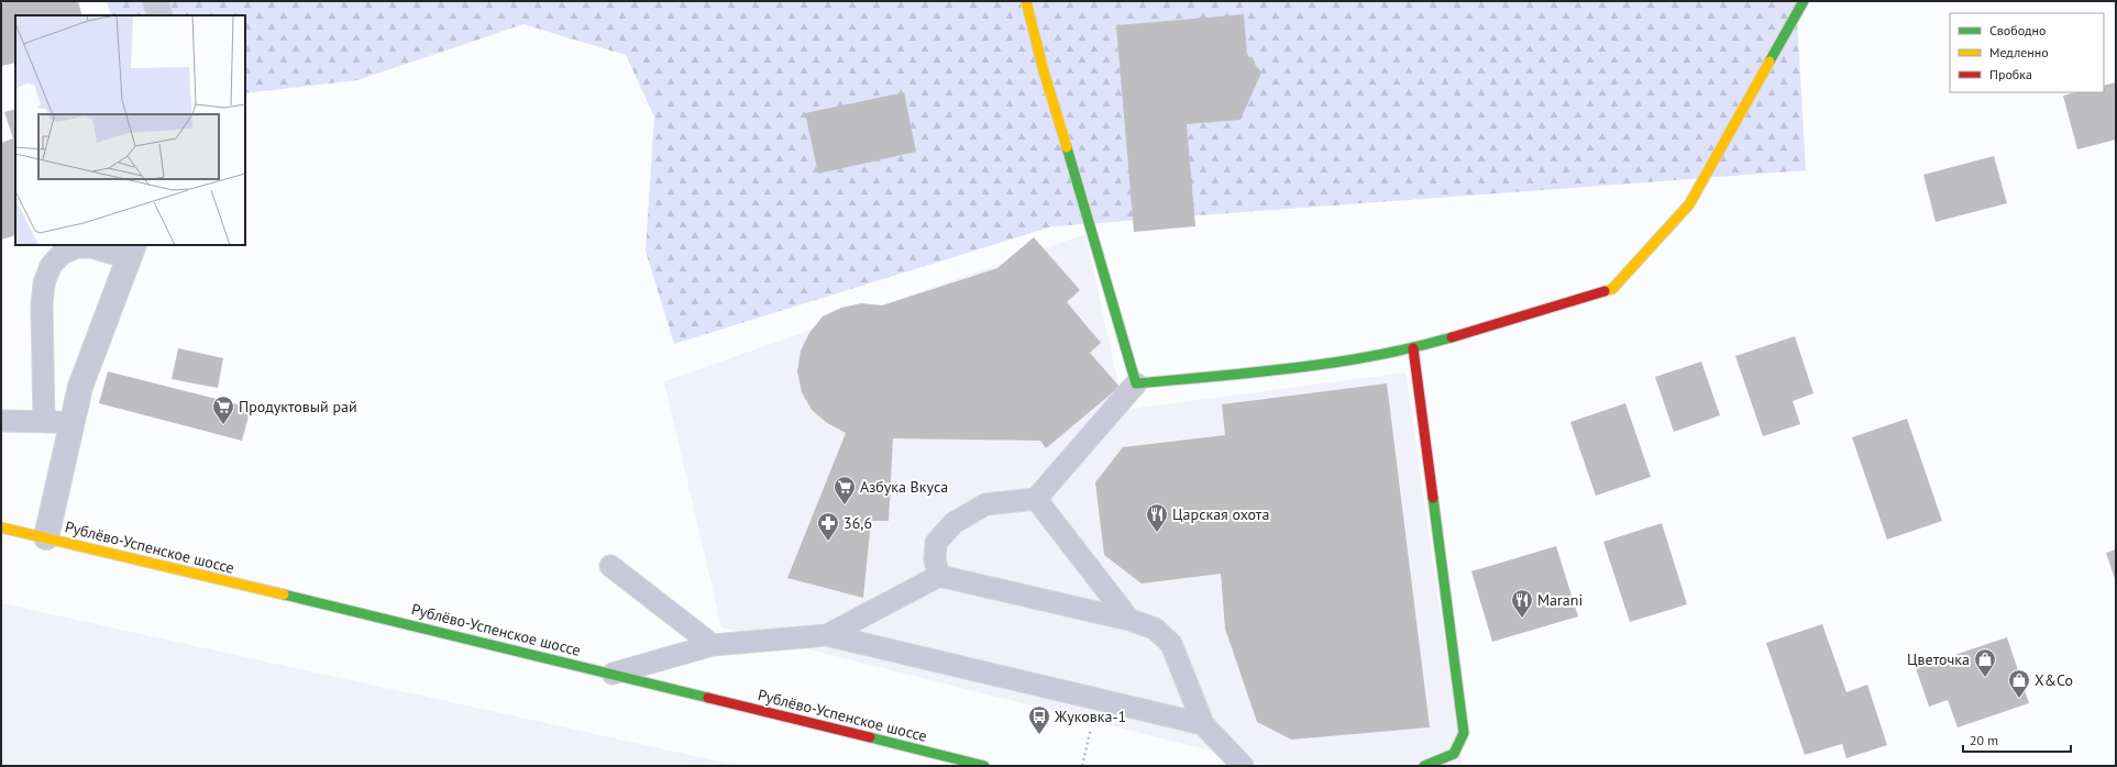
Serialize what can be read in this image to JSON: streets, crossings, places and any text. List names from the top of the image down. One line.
{"streets":{"street":["Рублёво-Успенское шоссе"]},"places":{"supermarket":["Продуктовый рай","Азбука Вкуса"],"restaurant":["Царская охота","Marani"],"pharmacy":["36,6"],"shop":["Цветочка","X&Co"],"bus stop":["Жуковка-1"]},"legend":["Свободно","Медленно","Пробка"],"scale_bar":"20 m"}
